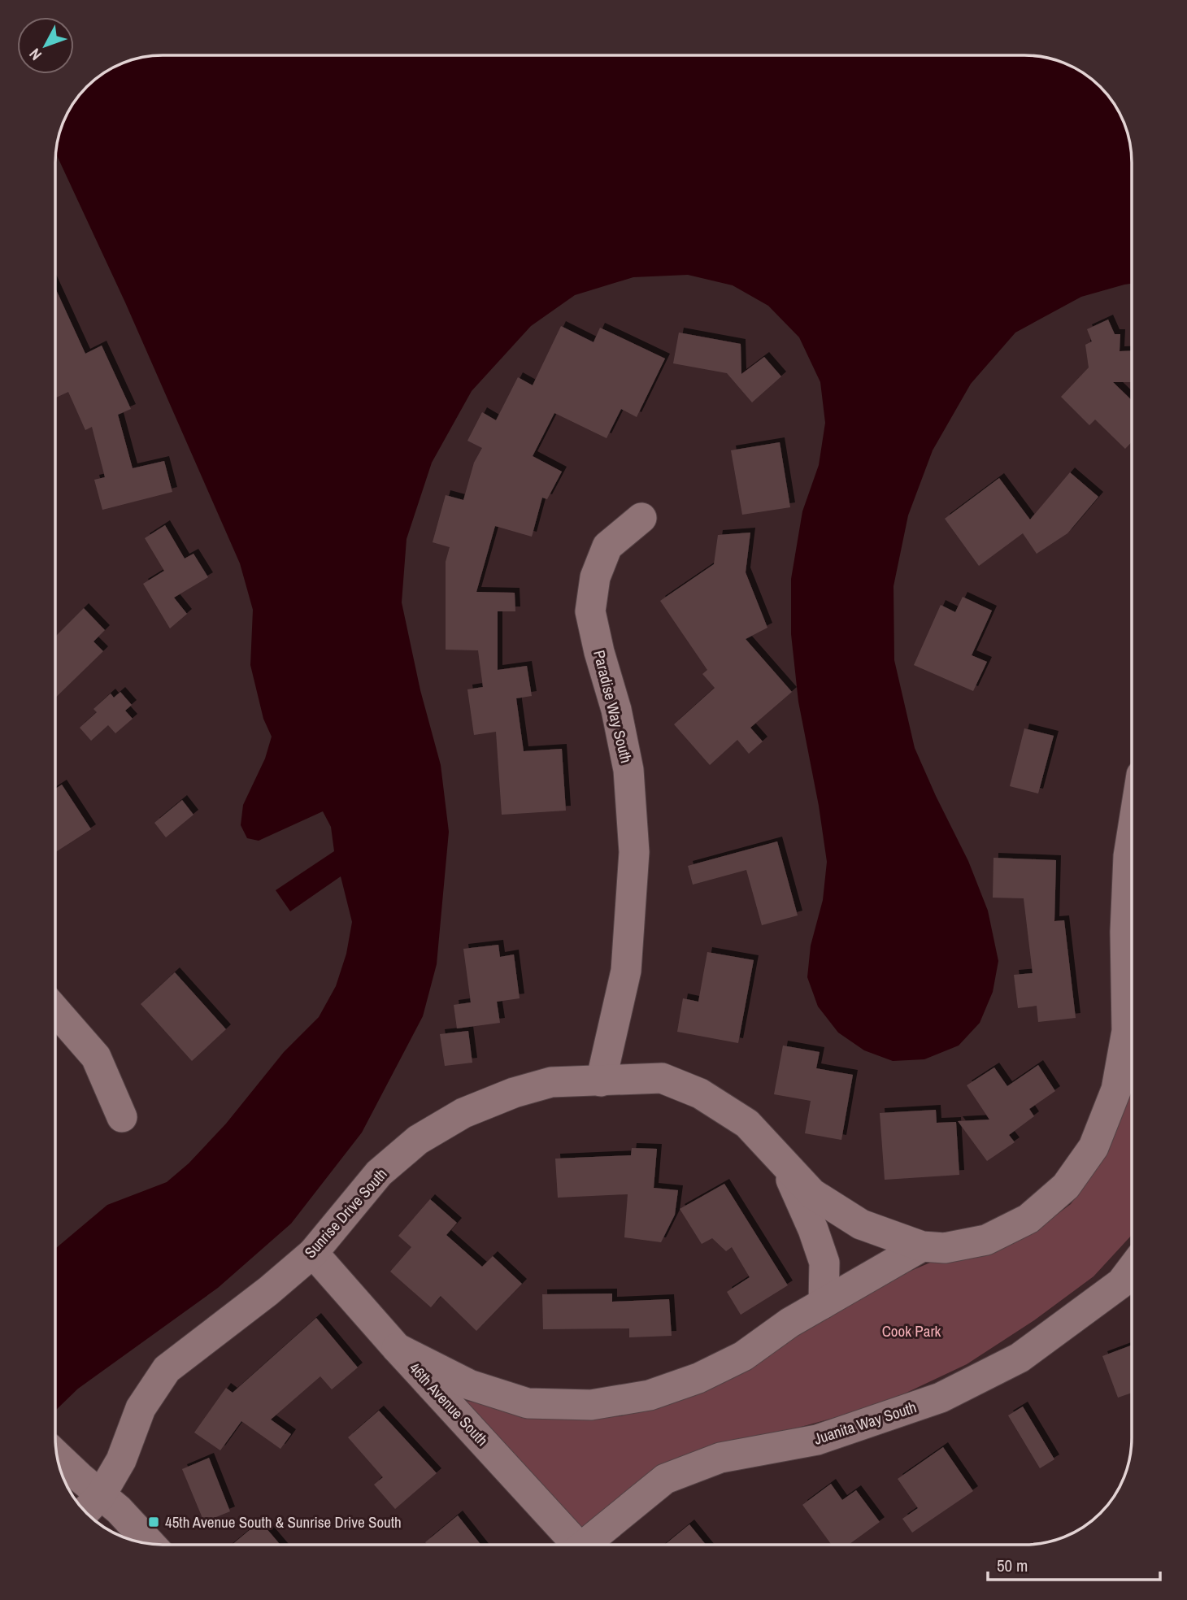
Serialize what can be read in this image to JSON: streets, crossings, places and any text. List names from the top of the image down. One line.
{"streets":{"street":["Paradise Way South","Sunrise Drive South","46th Avenue South","Juanita Way South"]},"crossings":[["Paradise Way South","Sunrise Drive South"],["Sunrise Drive South","46th Avenue South"]],"parks":["Cook Park"],"places":{"transit":["45th Avenue South & Sunrise Drive South"]},"scale_bar":"50 m","north":"bottom left"}
